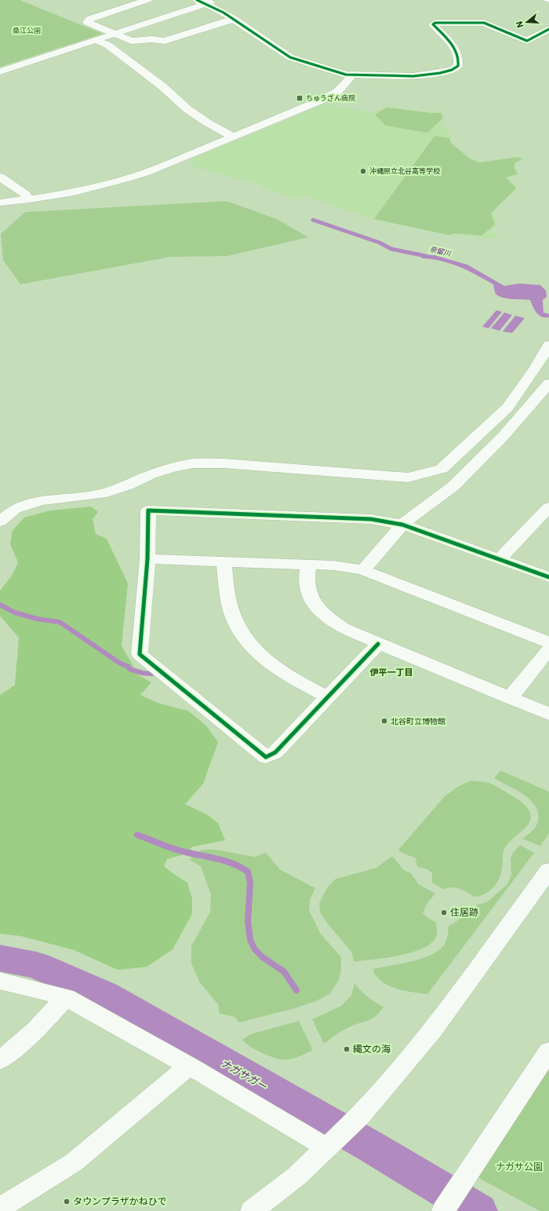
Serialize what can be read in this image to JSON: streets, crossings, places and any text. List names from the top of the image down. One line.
{"districts":["伊平一丁目"],"water":["奈留川","ナガサガー"],"parks":["桑江公園","ナガサ公園"],"places":{"transit":["ちゅうざん病院"],"other":["沖縄県立北谷高等学校","北谷町立博物館","住居跡","縄文の海","タウンプラザかねひで"]},"north":"left"}
